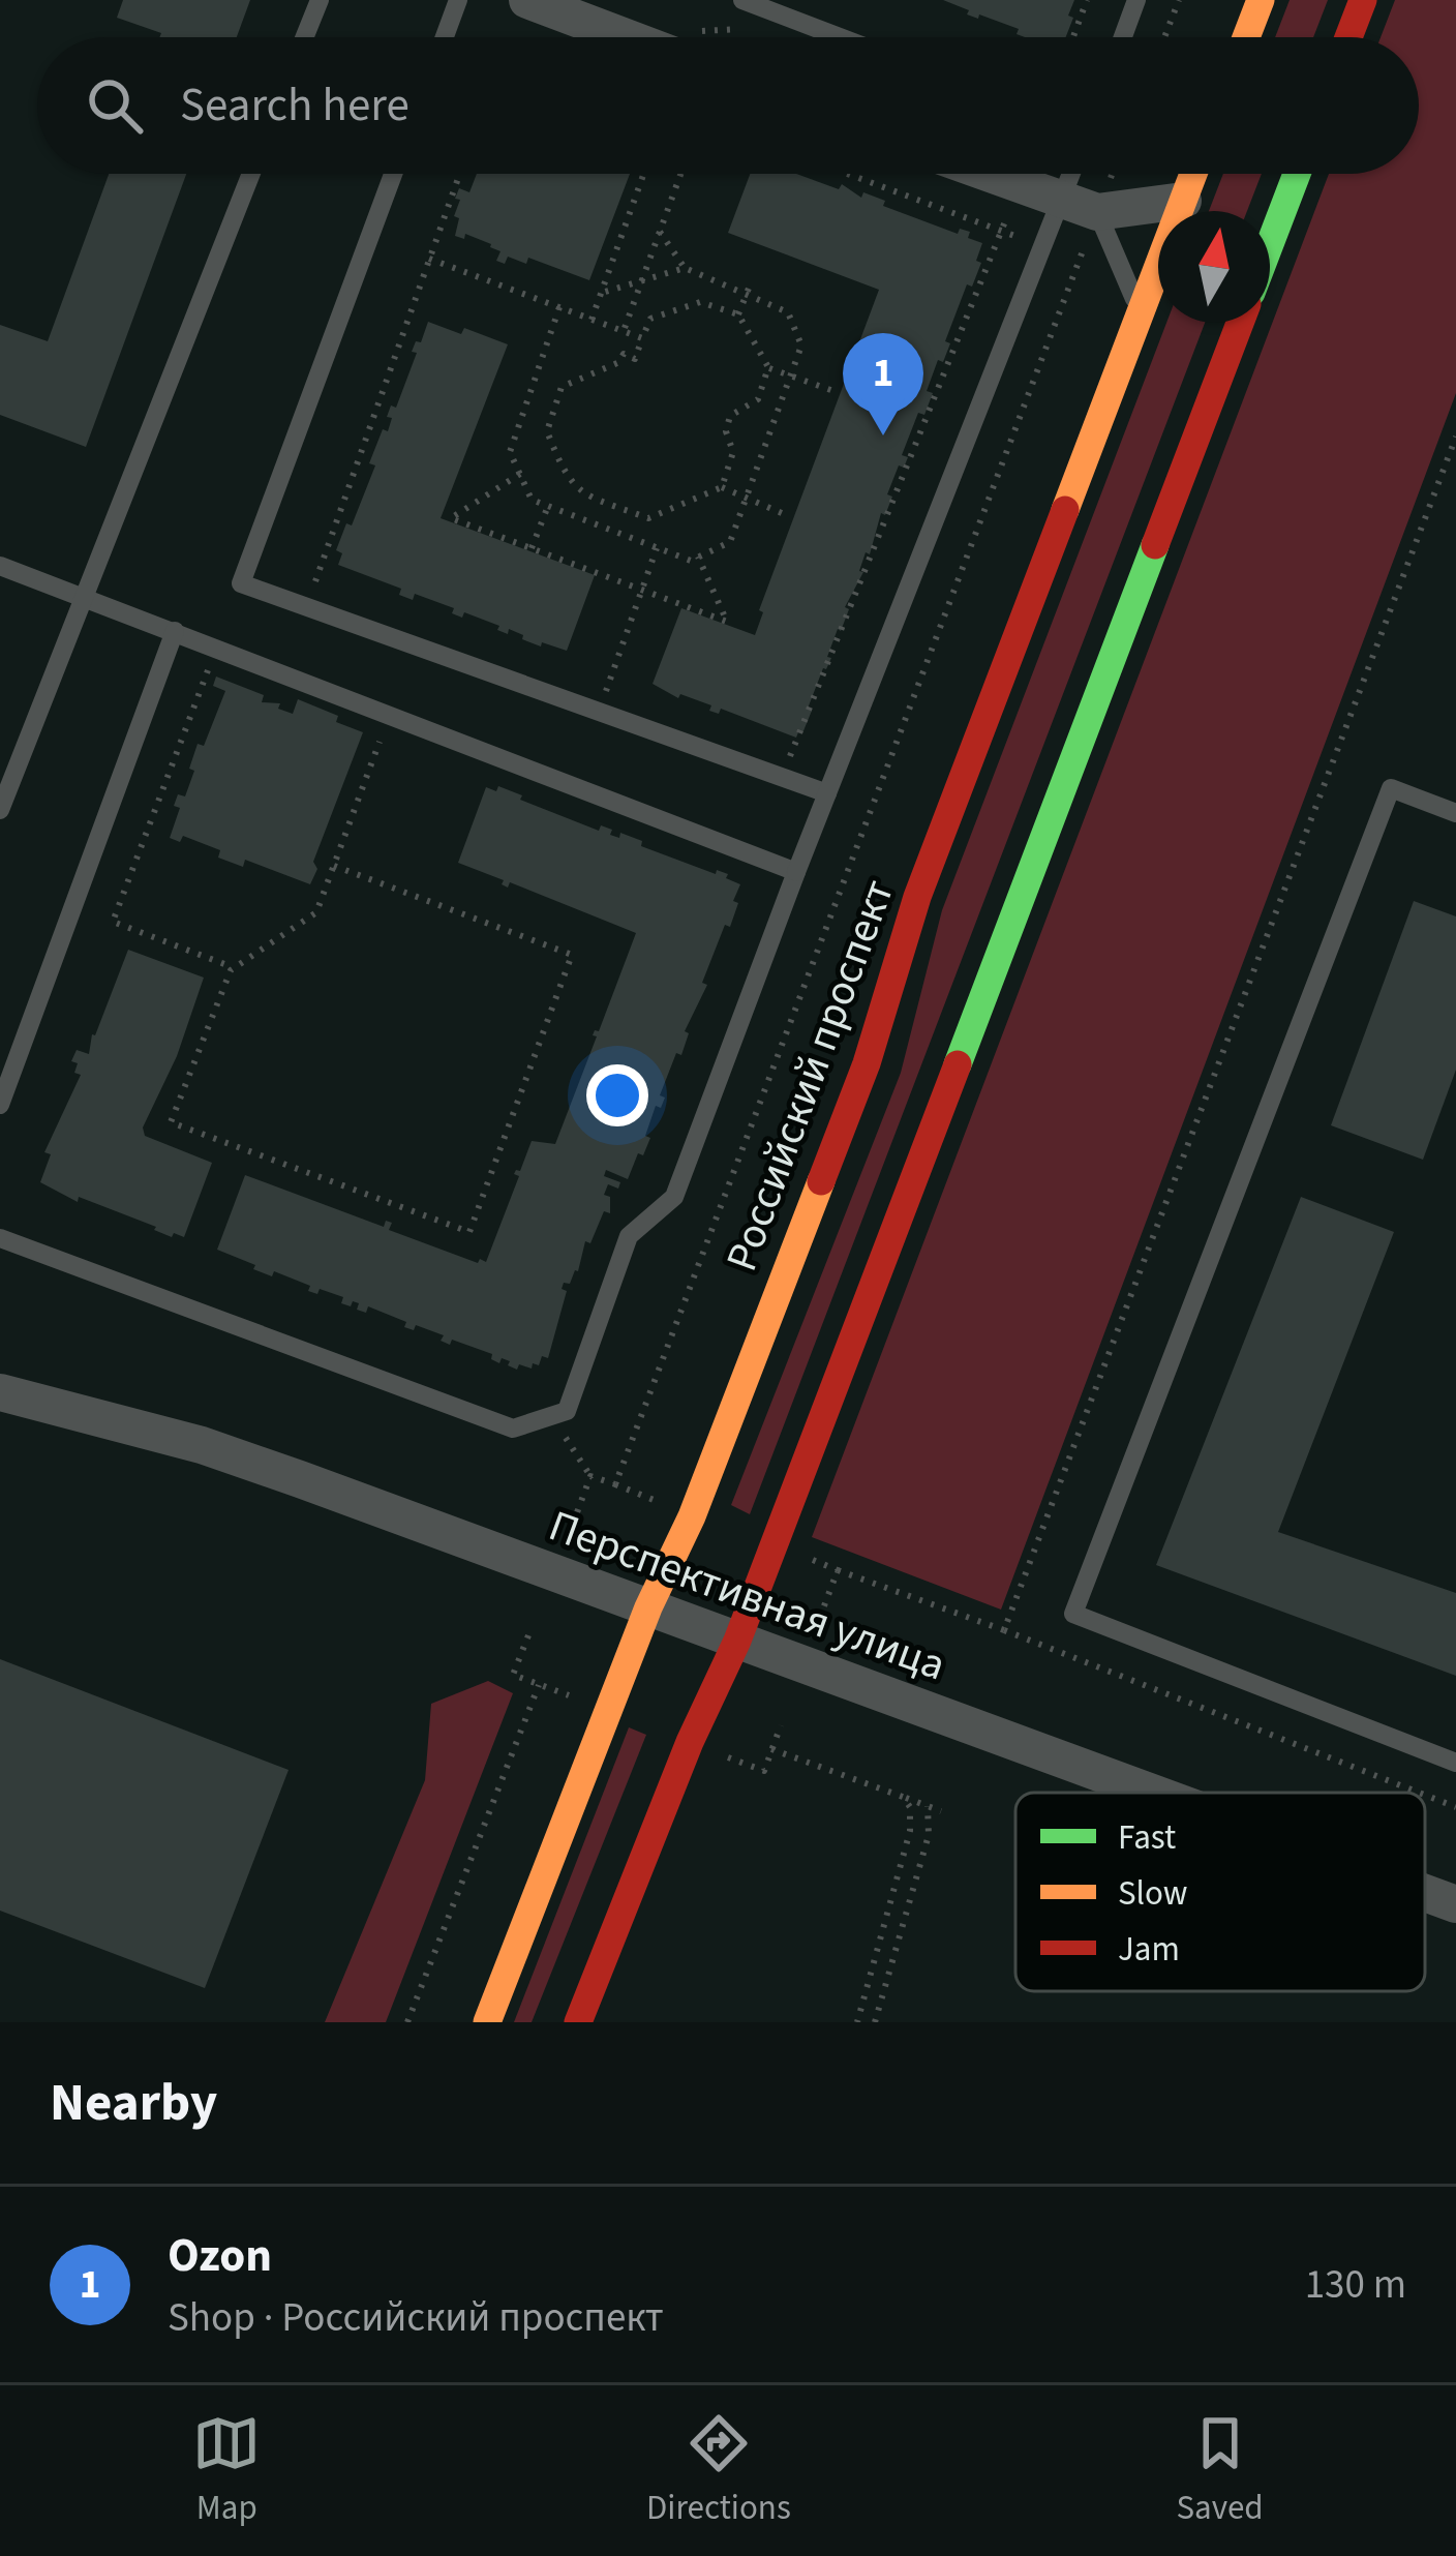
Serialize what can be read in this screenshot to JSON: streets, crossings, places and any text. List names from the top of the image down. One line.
{"streets":{"main road":["Российский проспект"],"street":["Перспективная улица"]},"crossings":[["Российский проспект","Перспективная улица"]],"legend":["Fast","Slow","Jam"],"north":"top","page":{"search":"Search here","pins":"1","heading":"Nearby","list":[{"mark":"1","name":"Ozon","note":"Shop · Российский проспект","value":"130 m"}],"nav":["Map","Directions","Saved"]}}
